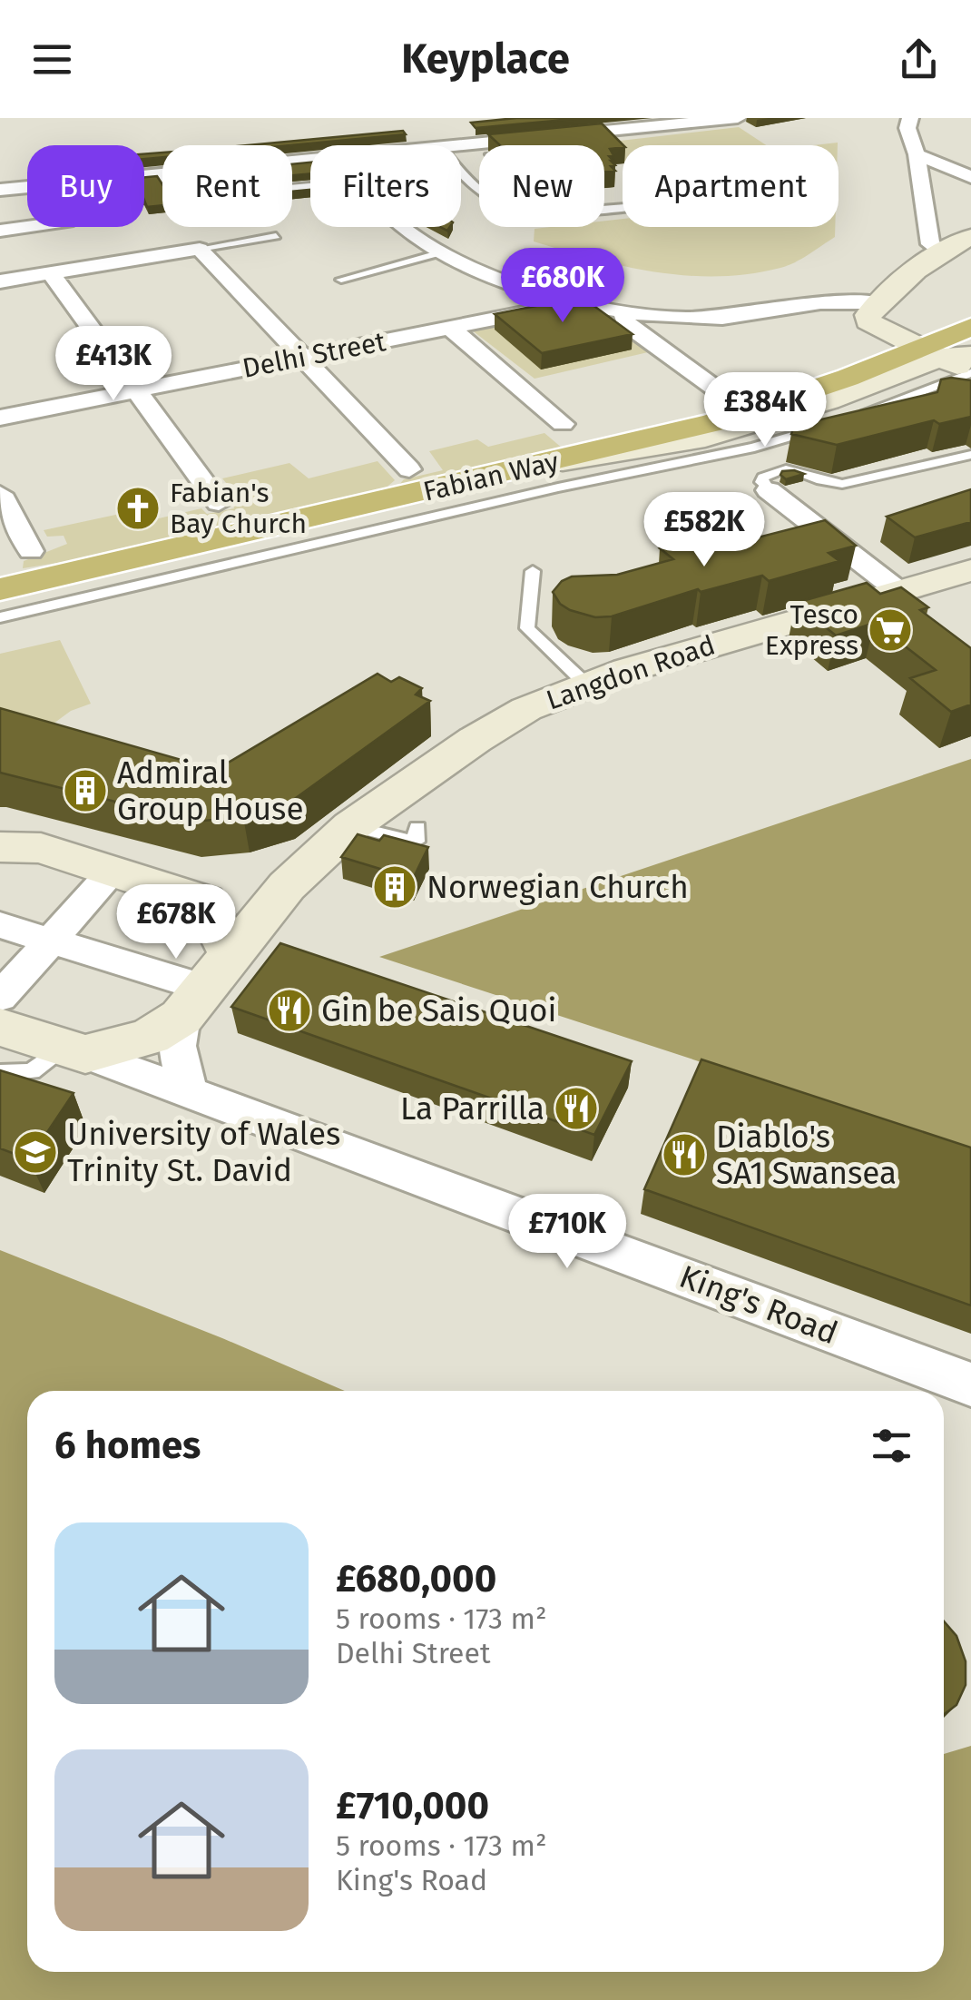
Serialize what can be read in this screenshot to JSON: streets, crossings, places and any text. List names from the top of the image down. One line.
{"streets":{"highway":["Fabian Way"],"street":["Delhi Street","Langdon Road","King's Road"]},"places":{"church":["Fabian's Bay Church"],"supermarket":["Tesco Express"],"building":["Admiral Group House","Norwegian Church"],"restaurant":["Gin be Sais Quoi","La Parrilla","Diablo's SA1 Swansea"],"school or university":["University of Wales Trinity St. David"]},"page":{"header":"Keyplace","chip":["Buy","Rent","Filters","New","Apartment"],"price":["£680K","£413K","£384K","£582K","£678K","£710K"],"heading":"6 homes","list":[{"name":"£680,000","note":"5 rooms · 173 m² · Delhi Street"},{"name":"£710,000","note":"5 rooms · 173 m² · King's Road"}]}}
